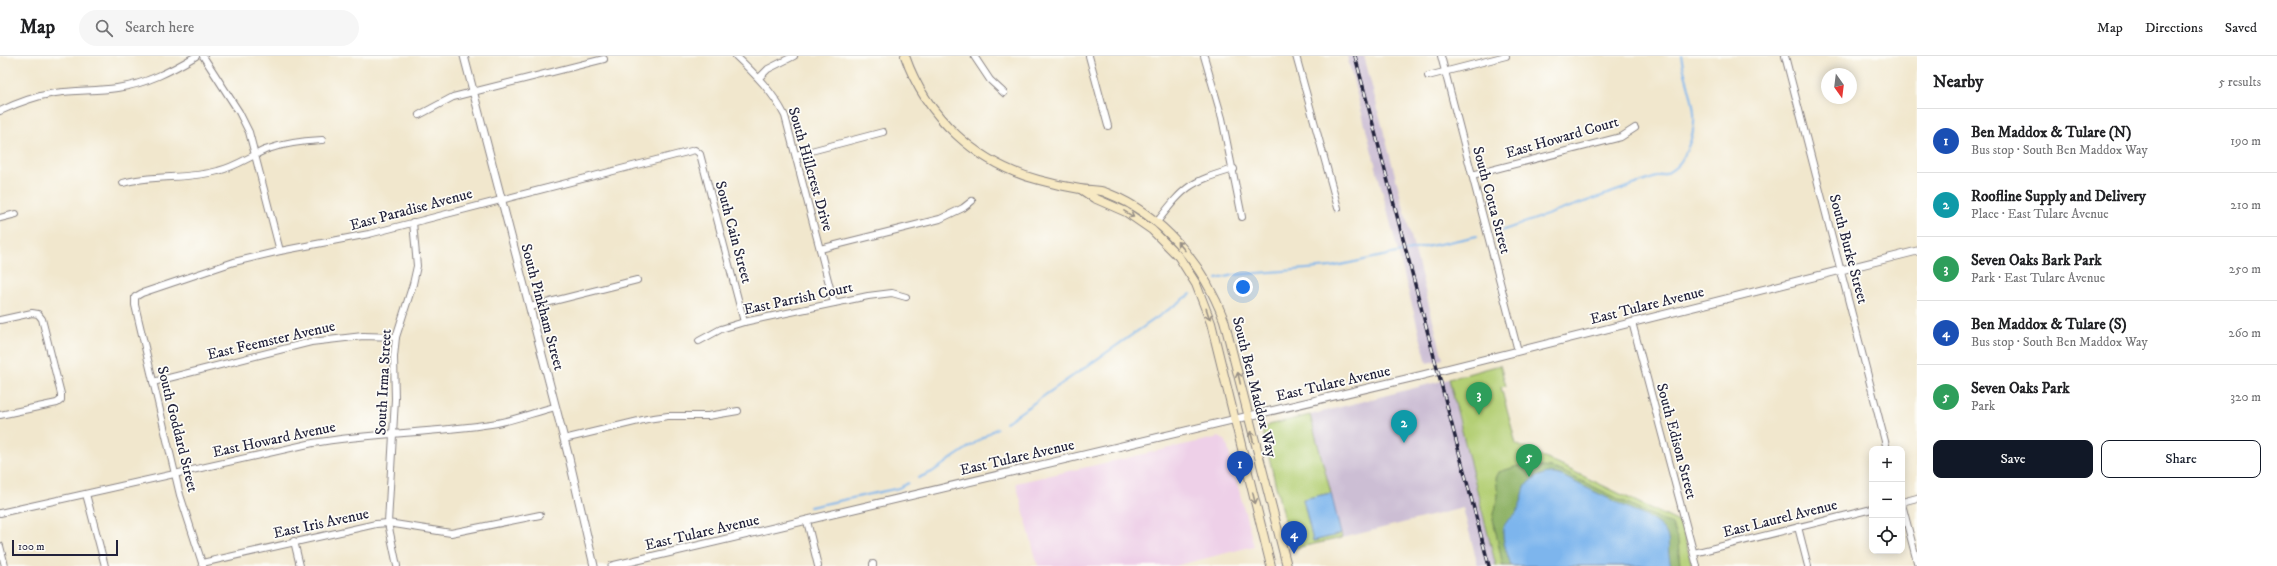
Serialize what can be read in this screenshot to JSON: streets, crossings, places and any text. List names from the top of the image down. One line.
{"streets":{"main road":["South Ben Maddox Way"],"street":["East Howard Court","South Hillcrest Drive","South Cotta Street","East Paradise Avenue","South Cain Street","South Burke Street","East Parrish Court","East Tulare Avenue","South Pinkham Street","East Feemster Avenue","South Irma Street","South Goddard Street","East Howard Avenue","South Edison Street","East Laurel Avenue","East Iris Avenue"]},"crossings":[["East Howard Court","South Cotta Street"],["South Hillcrest Drive","East Parrish Court"],["South Cotta Street","East Tulare Avenue"],["East Paradise Avenue","South Cain Street"],["East Paradise Avenue","South Pinkham Street"],["East Paradise Avenue","South Irma Street"],["East Paradise Avenue","South Goddard Street"],["South Cain Street","East Parrish Court"],["South Burke Street","East Tulare Avenue"],["East Tulare Avenue","South Ben Maddox Way"],["East Tulare Avenue","South Edison Street"],["South Pinkham Street","East Howard Avenue"],["East Feemster Avenue","South Irma Street"],["East Feemster Avenue","South Goddard Street"],["South Irma Street","East Howard Avenue"],["South Irma Street","East Iris Avenue"],["South Goddard Street","East Howard Avenue"],["South Goddard Street","East Iris Avenue"],["South Edison Street","East Laurel Avenue"]],"scale_bar":"100 m","north":"bottom","page":{"header":"Map","search":"Search here","nav":["Map","Directions","Saved"],"heading":["Nearby","5 results"],"list":[{"mark":"1","name":"Ben Maddox & Tulare (N)","note":"Bus stop · South Ben Maddox Way","value":"190 m"},{"mark":"2","name":"Roofline Supply and Delivery","note":"Place · East Tulare Avenue","value":"210 m"},{"mark":"3","name":"Seven Oaks Bark Park","note":"Park · East Tulare Avenue","value":"250 m"},{"mark":"4","name":"Ben Maddox & Tulare (S)","note":"Bus stop · South Ben Maddox Way","value":"260 m"},{"mark":"5","name":"Seven Oaks Park","note":"Park","value":"320 m"}],"pins":["3","2","5","1","4"],"buttons":["Save","Share"],"map_buttons":["+","−"],"scale":"100 m"}}
